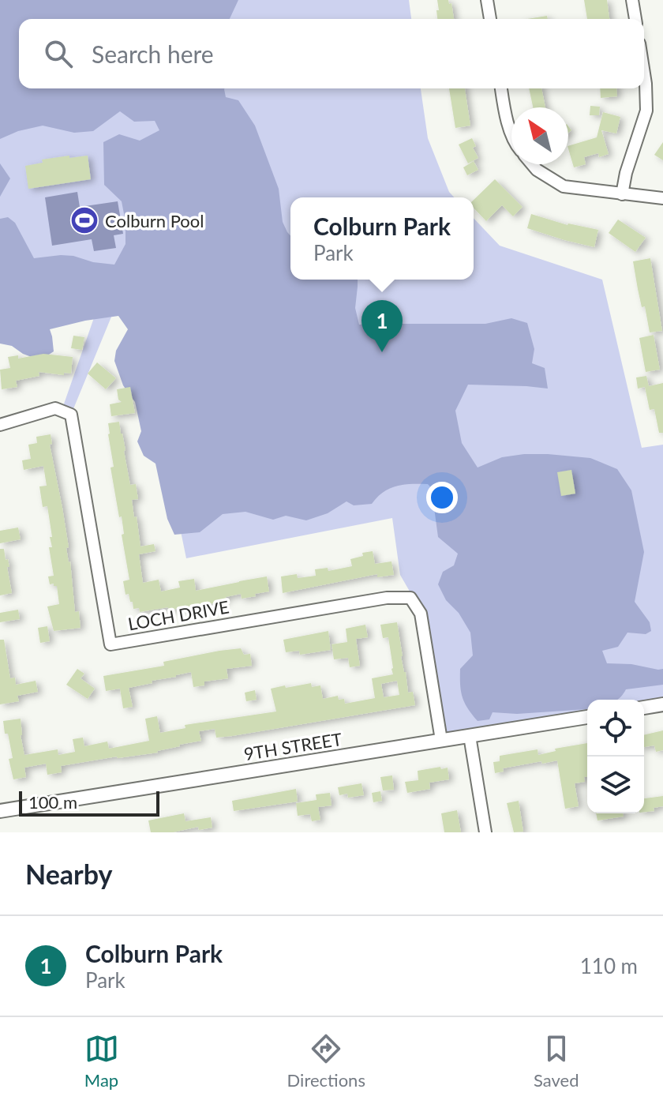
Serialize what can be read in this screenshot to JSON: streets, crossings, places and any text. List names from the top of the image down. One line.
{"streets":{"street":["LOCH DRIVE","9TH STREET"]},"crossings":[["LOCH DRIVE","9TH STREET"]],"places":{"sports":["Colburn Pool"]},"scale_bar":"100 m","north":"top left","page":{"search":"Search here","popup":["Colburn Park","Park"],"pins":"1","scale":"100 m","heading":"Nearby","list":[{"mark":"1","name":"Colburn Park","note":"Park","value":"110 m"}],"nav":["Map","Directions","Saved"]}}
